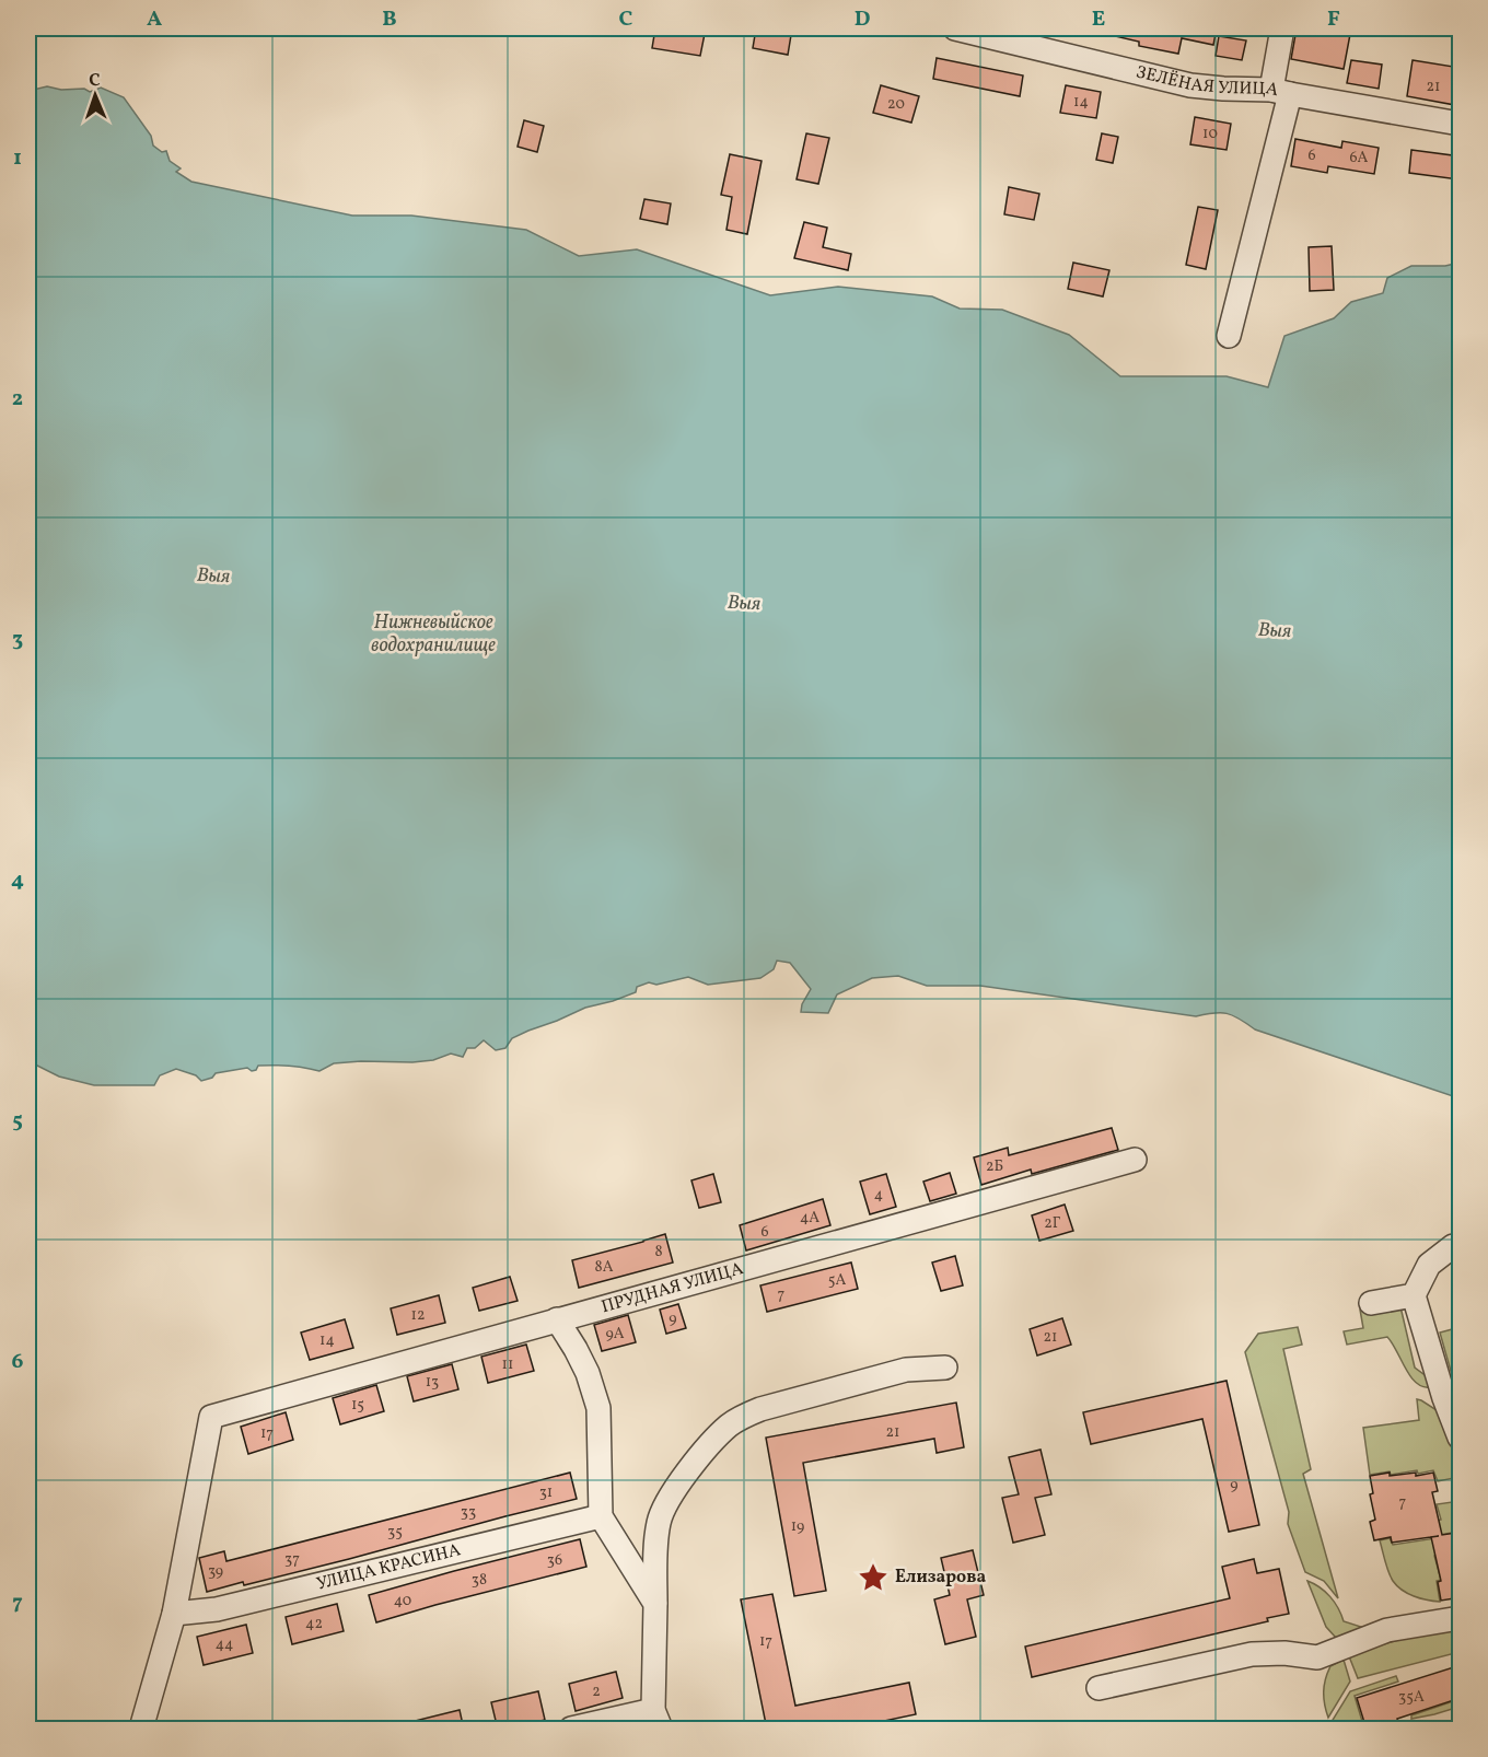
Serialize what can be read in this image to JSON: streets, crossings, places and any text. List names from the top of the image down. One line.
{"streets":{"street":["ЗЕЛЁНАЯ УЛИЦА","ПРУДНАЯ УЛИЦА","УЛИЦА КРАСИНА"]},"crossings":[["ПРУДНАЯ УЛИЦА","УЛИЦА КРАСИНА"]],"water":["Выя","Нижневыйское водохранилище"],"places":{"place":["Елизарова"]},"house_numbers":["21","14","20","10","6","6А","2Б","4","4А","2Г","6","8","8А","5А","7","12","9","9А","21","14","11","13","15","21","17","9","31","7","33","19","35","37","36","39","38","40","42","17","44","2","35А"],"north":"top","grid":{"columns":["A","B","C","D","E","F"],"rows":["1","2","3","4","5","6","7"]}}
